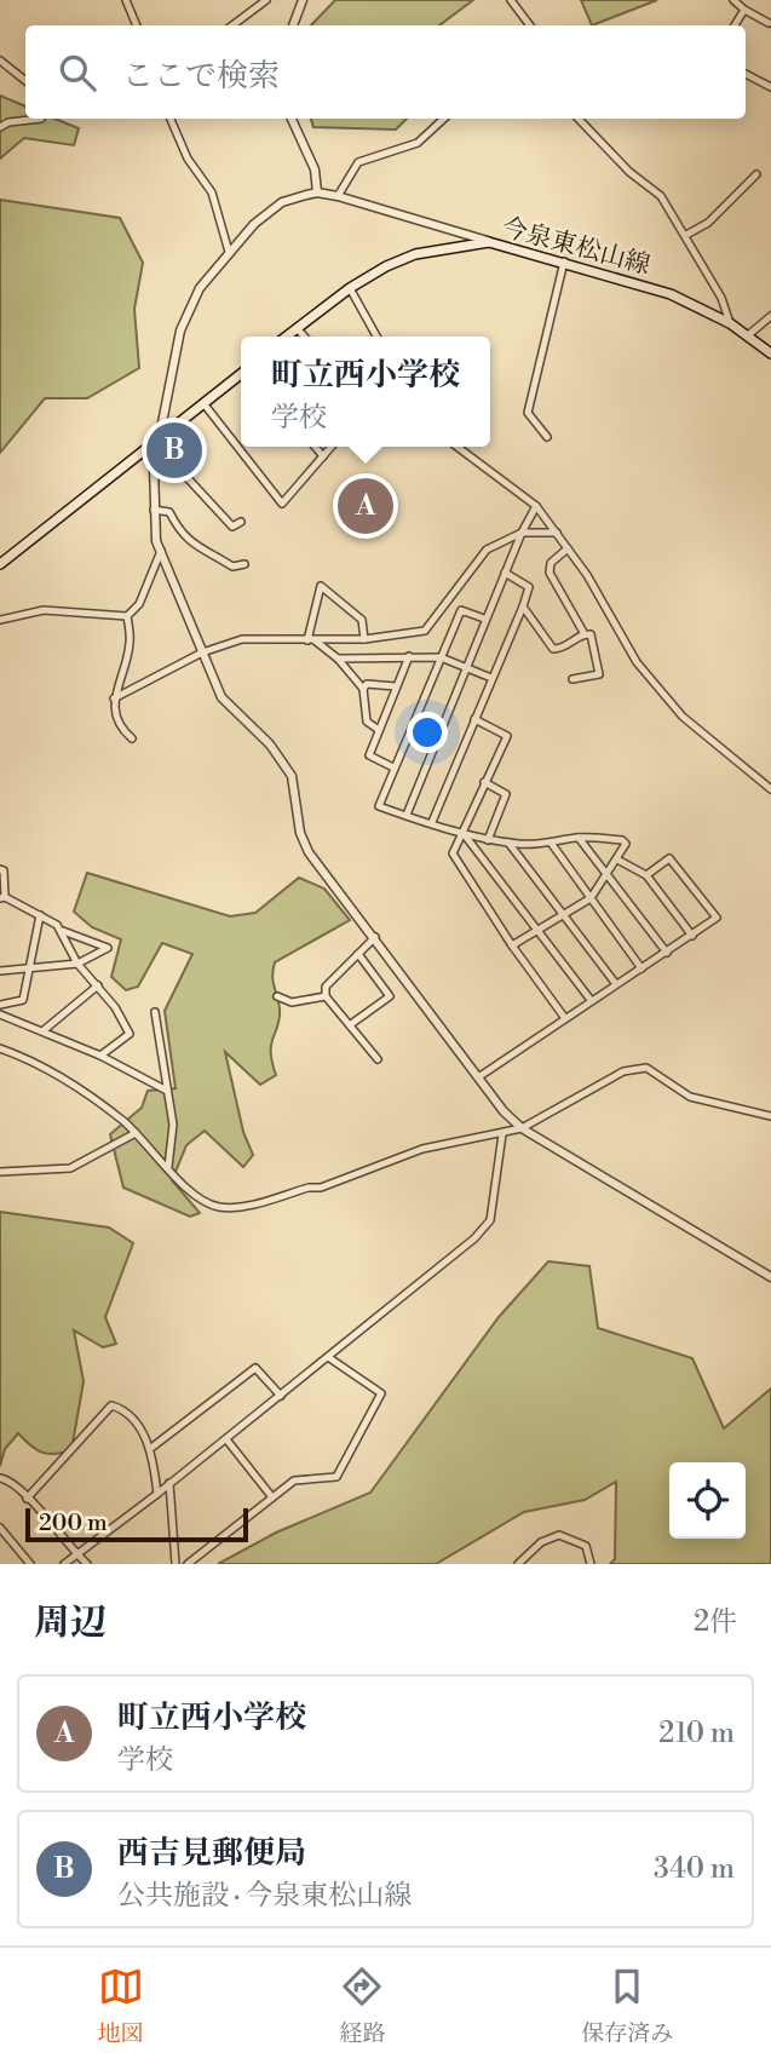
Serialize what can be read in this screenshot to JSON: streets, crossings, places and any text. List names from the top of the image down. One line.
{"streets":{"main road":["今泉東松山線"]},"scale_bar":"200 m","page":{"search":"ここで検索","popup":["町立西小学校","学校"],"pins":["B","A"],"scale":"200 m","heading":["周辺","2件"],"list":[{"mark":"A","name":"町立西小学校","note":"学校","value":"210 m"},{"mark":"B","name":"西吉見郵便局","note":"公共施設 · 今泉東松山線","value":"340 m"}],"nav":["地図","経路","保存済み"]}}
